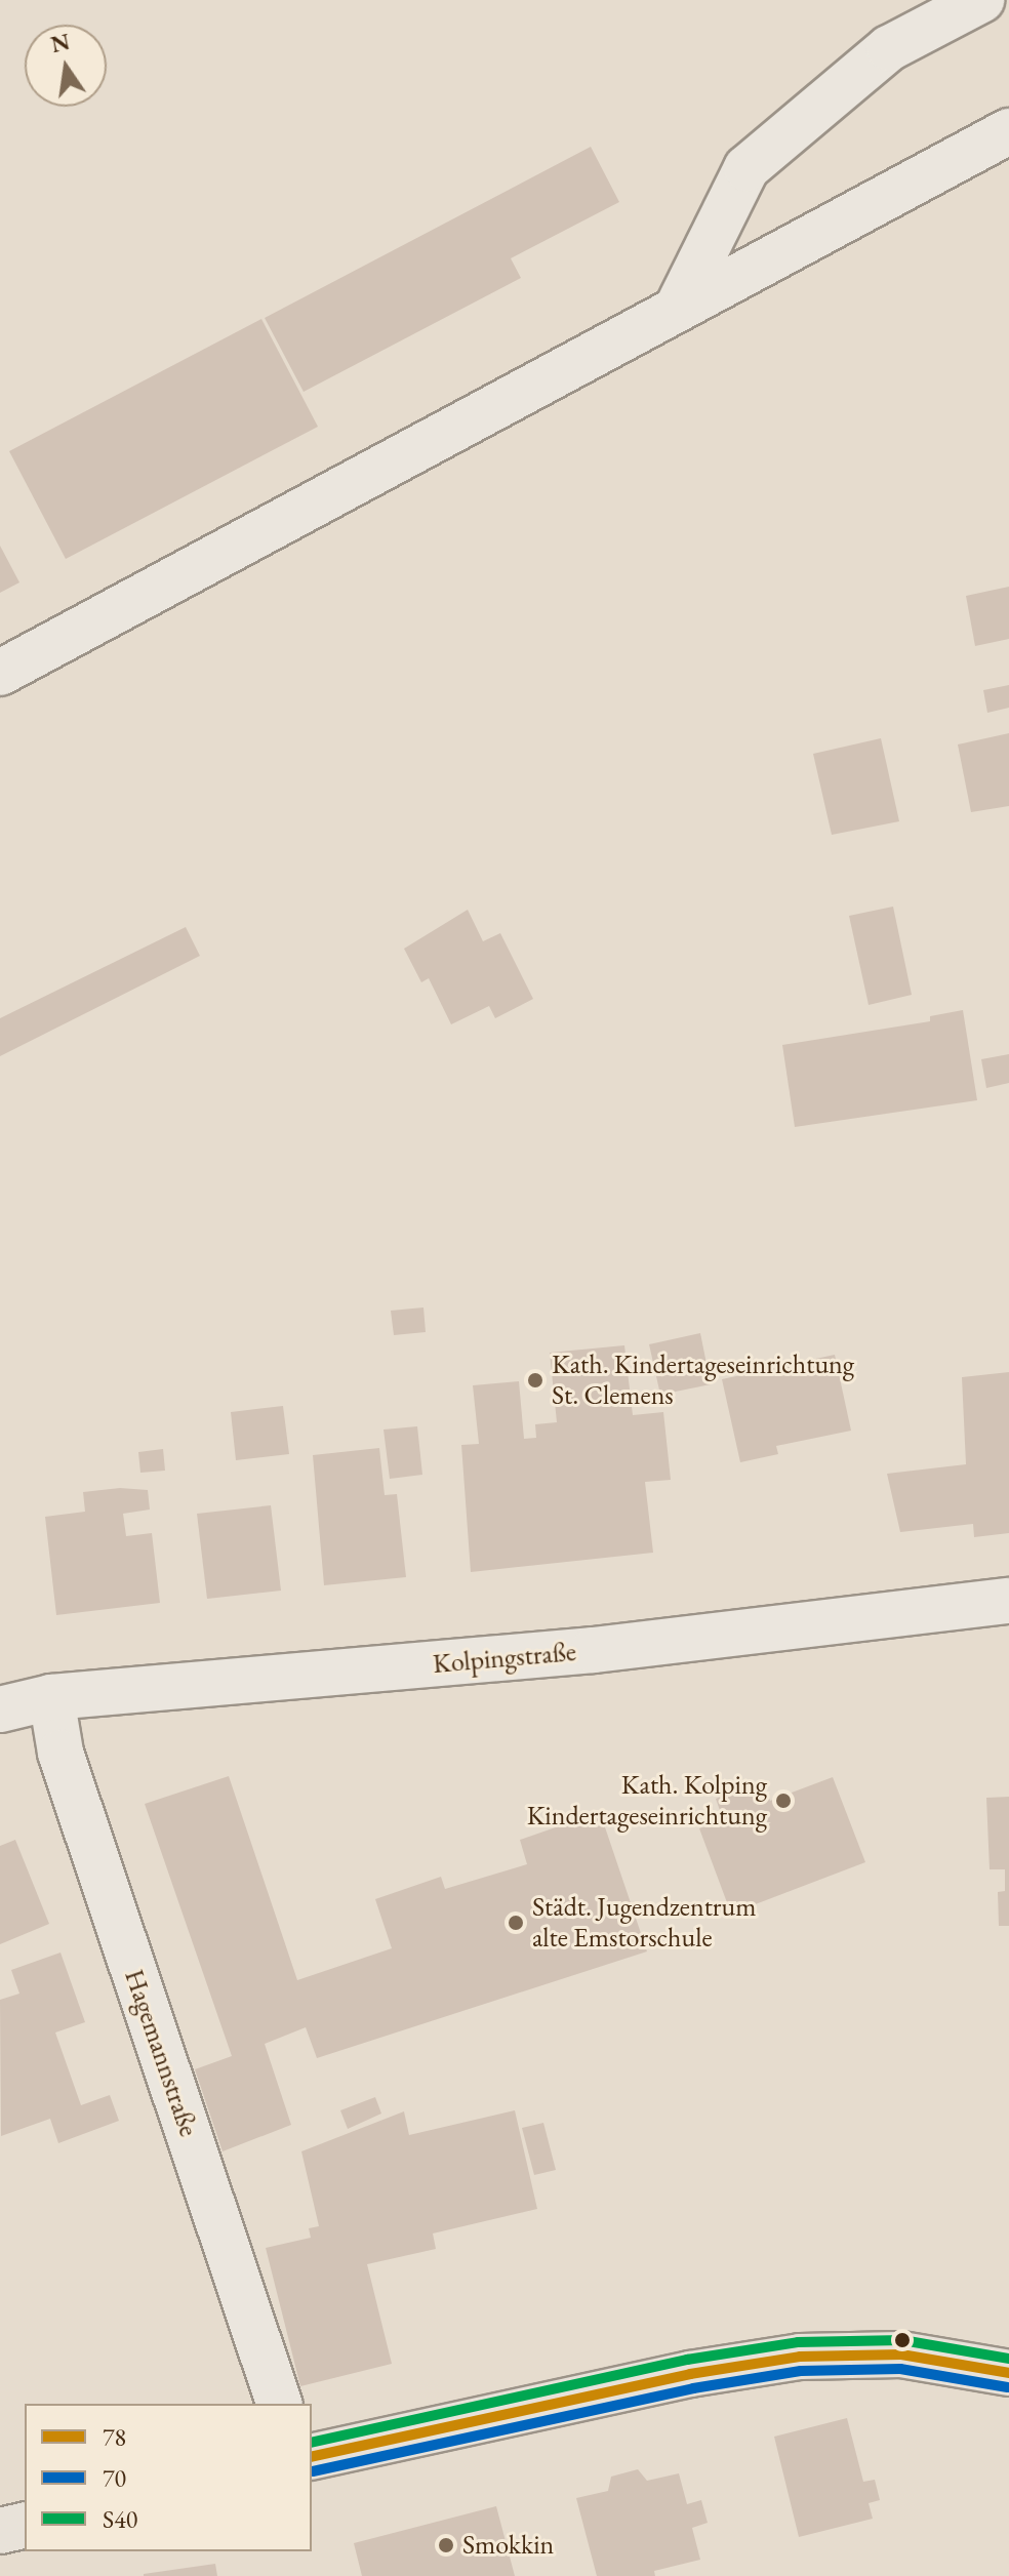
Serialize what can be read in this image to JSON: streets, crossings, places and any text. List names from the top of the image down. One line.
{"streets":{"street":["Kolpingstraße","Hagemannstraße"]},"crossings":[["Kolpingstraße","Hagemannstraße"]],"places":["Kath. Kindertageseinrichtung St. Clemens","Kath. Kolping Kindertageseinrichtung","Städt. Jugendzentrum alte Emstorschule","Smokkin"],"lines":["transit line S40","transit line 78","transit line 70"],"legend":["78","70","S40"],"north":"top"}
